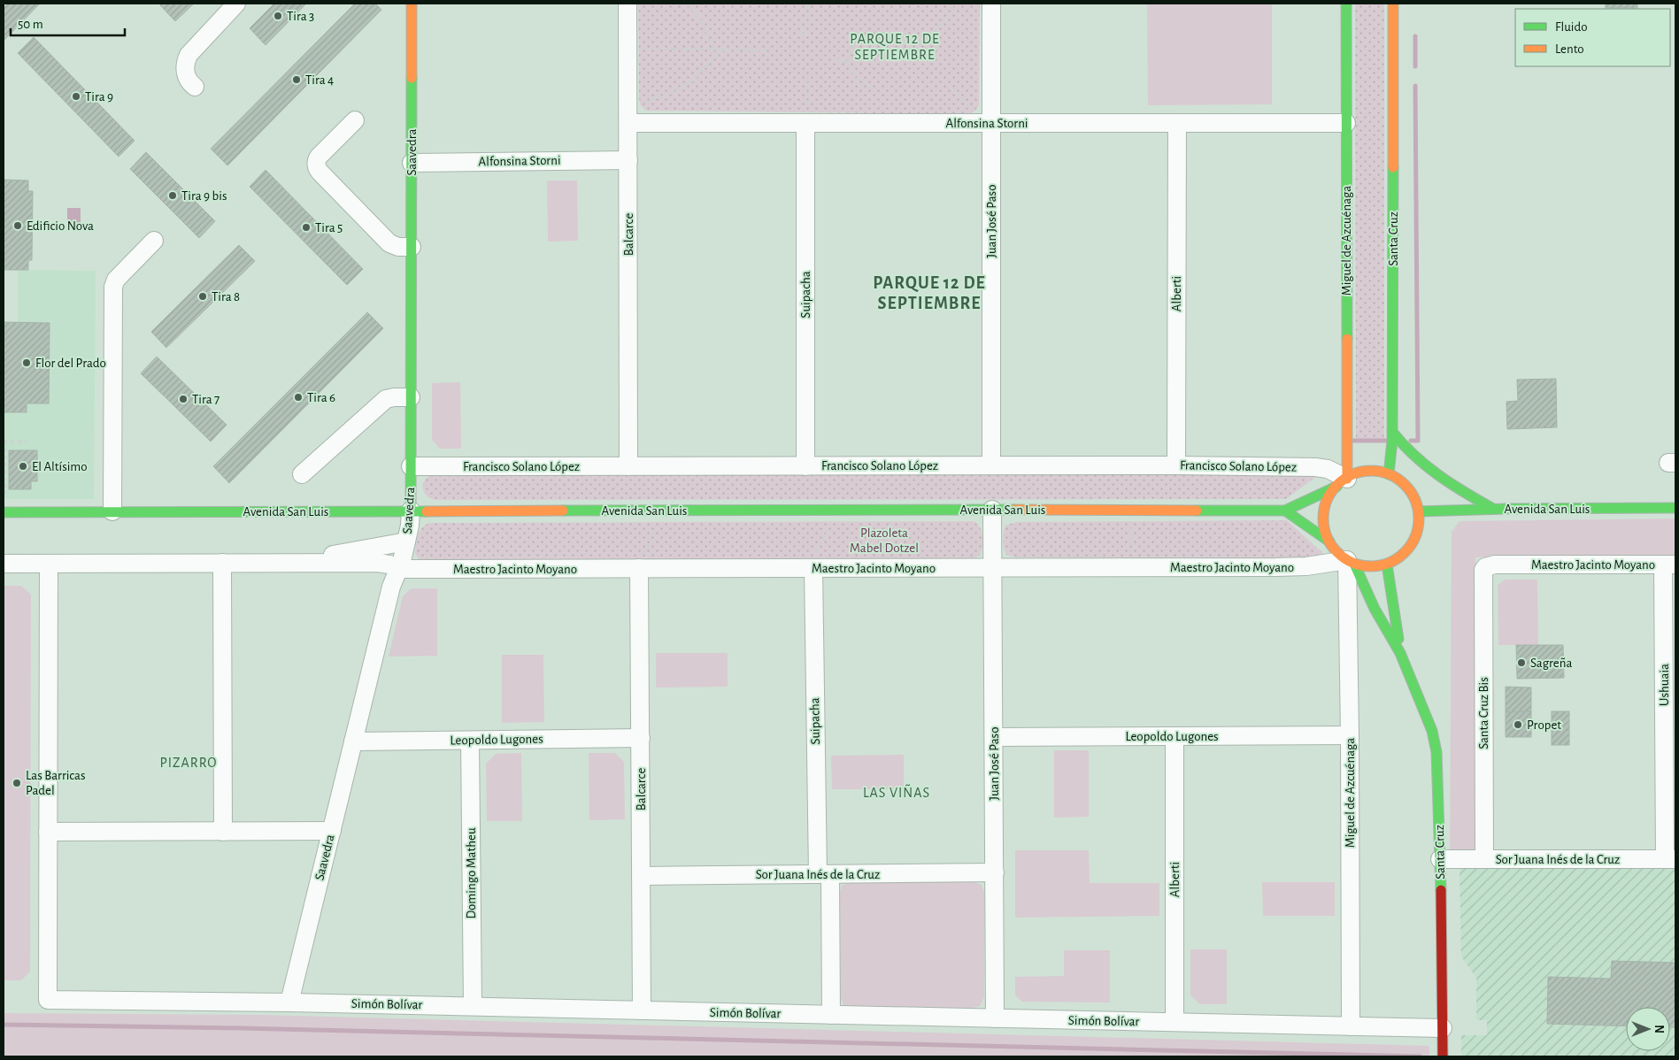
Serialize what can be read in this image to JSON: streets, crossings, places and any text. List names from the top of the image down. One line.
{"streets":{"main road":["Saavedra","Santa Cruz","Miguel de Azcuénaga","Avenida San Luis"],"street":["Alfonsina Storni","Juan José Paso","Balcarce","Alberti","Suipacha","Francisco Solano López","Maestro Jacinto Moyano","Ushuaia","Santa Cruz Bis","Leopoldo Lugones","Sor Juana Inés de la Cruz","Domingo Matheu","Simón Bolívar"]},"crossings":[["Alfonsina Storni","Saavedra"],["Alfonsina Storni","Juan José Paso"],["Alfonsina Storni","Balcarce"],["Alfonsina Storni","Miguel de Azcuénaga"],["Alfonsina Storni","Alberti"],["Alfonsina Storni","Suipacha"],["Saavedra","Francisco Solano López"],["Saavedra","Avenida San Luis"],["Saavedra","Maestro Jacinto Moyano"],["Saavedra","Leopoldo Lugones"],["Saavedra","Simón Bolívar"],["Juan José Paso","Francisco Solano López"],["Juan José Paso","Avenida San Luis"],["Juan José Paso","Maestro Jacinto Moyano"],["Juan José Paso","Leopoldo Lugones"],["Juan José Paso","Sor Juana Inés de la Cruz"],["Juan José Paso","Simón Bolívar"],["Balcarce","Francisco Solano López"],["Balcarce","Maestro Jacinto Moyano"],["Balcarce","Leopoldo Lugones"],["Balcarce","Sor Juana Inés de la Cruz"],["Balcarce","Simón Bolívar"],["Santa Cruz","Miguel de Azcuénaga"],["Santa Cruz","Francisco Solano López"],["Santa Cruz","Avenida San Luis"],["Santa Cruz","Maestro Jacinto Moyano"],["Santa Cruz","Sor Juana Inés de la Cruz"],["Santa Cruz","Simón Bolívar"],["Miguel de Azcuénaga","Francisco Solano López"],["Miguel de Azcuénaga","Avenida San Luis"],["Miguel de Azcuénaga","Maestro Jacinto Moyano"],["Miguel de Azcuénaga","Leopoldo Lugones"],["Miguel de Azcuénaga","Simón Bolívar"],["Alberti","Francisco Solano López"],["Alberti","Leopoldo Lugones"],["Alberti","Simón Bolívar"],["Suipacha","Francisco Solano López"],["Suipacha","Maestro Jacinto Moyano"],["Suipacha","Sor Juana Inés de la Cruz"],["Suipacha","Simón Bolívar"],["Francisco Solano López","Avenida San Luis"],["Francisco Solano López","Maestro Jacinto Moyano"],["Avenida San Luis","Maestro Jacinto Moyano"],["Maestro Jacinto Moyano","Ushuaia"],["Maestro Jacinto Moyano","Santa Cruz Bis"],["Ushuaia","Sor Juana Inés de la Cruz"],["Santa Cruz Bis","Sor Juana Inés de la Cruz"],["Leopoldo Lugones","Domingo Matheu"],["Domingo Matheu","Simón Bolívar"]],"districts":["PARQUE 12 DE SEPTIEMBRE","PARQUE 12 DE SEPTIEMBRE","PIZARRO","LAS VIÑAS"],"parks":["Plazoleta Mabel Dotzel"],"places":["Tira 3","Tira 4","Tira 9","Tira 9 bis","Edificio Nova","Tira 5","Tira 8","Flor del Prado","Tira 6","Tira 7","El Altísimo","Sagreña","Propet","Las Barricas Padel"],"legend":["Fluido","Lento"],"scale_bar":"50 m","north":"right"}
